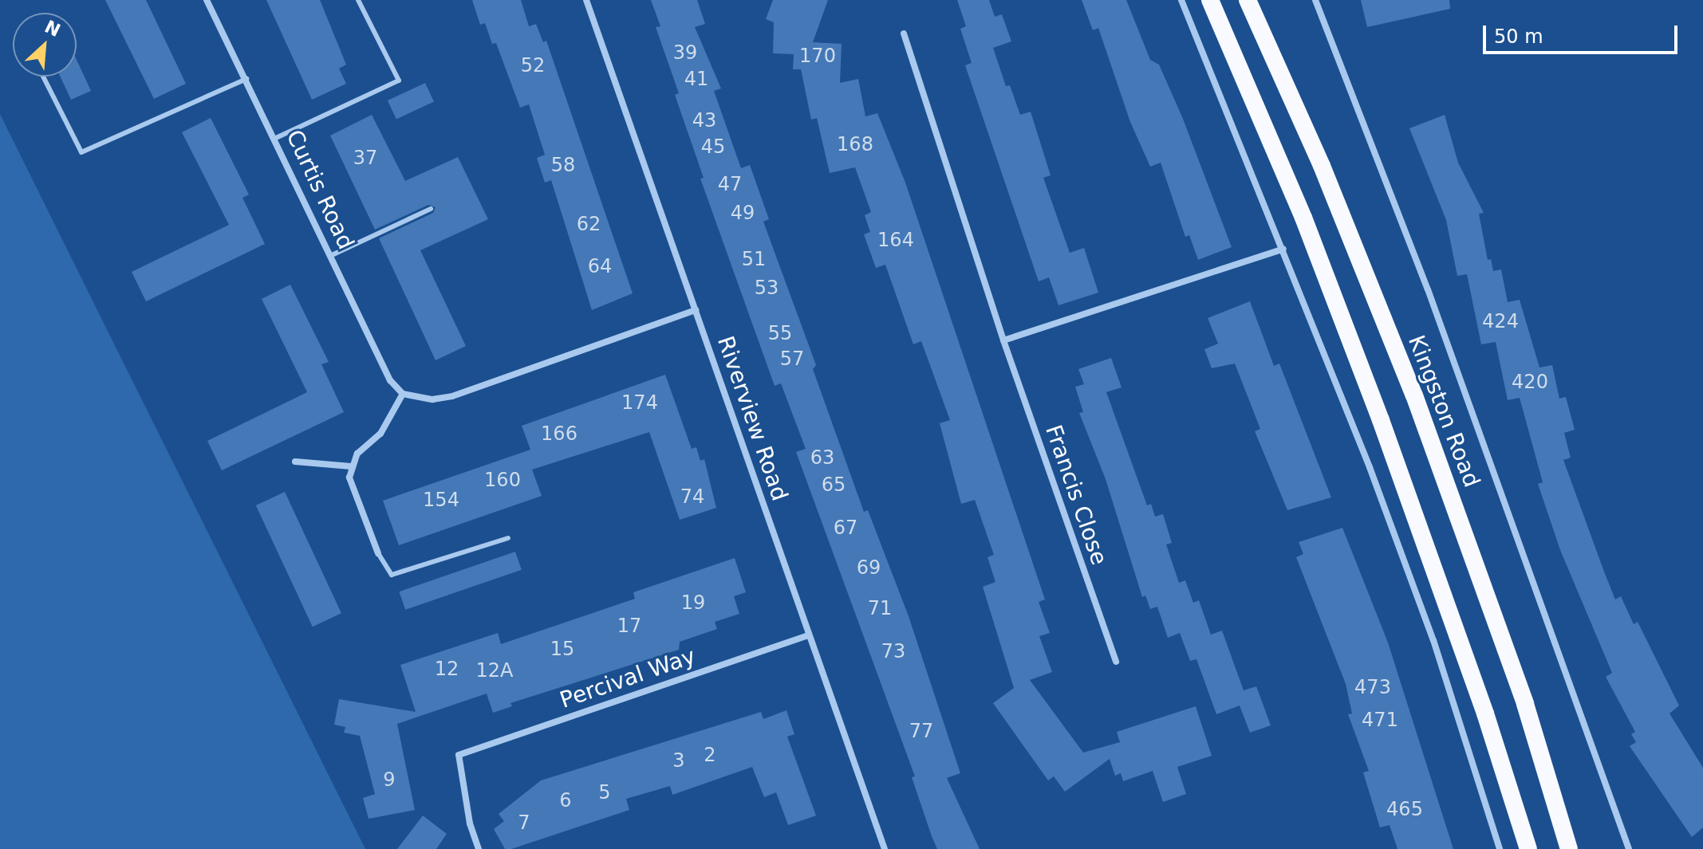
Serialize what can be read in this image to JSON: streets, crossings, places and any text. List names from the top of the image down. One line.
{"streets":{"highway":["Kingston Road"],"street":["Curtis Road","Riverview Road","Francis Close","Percival Way"]},"crossings":[["Riverview Road","Percival Way"]],"house_numbers":["39","170","52","41","43","168","45","37","58","47","49","62","164","51","64","53","424","55","57","420","174","166","63","160","65","74","154","67","69","19","71","17","15","73","12","12A","473","471","77","2","3","9","5","6","465","7"],"scale_bar":"50 m","north":"top right"}
